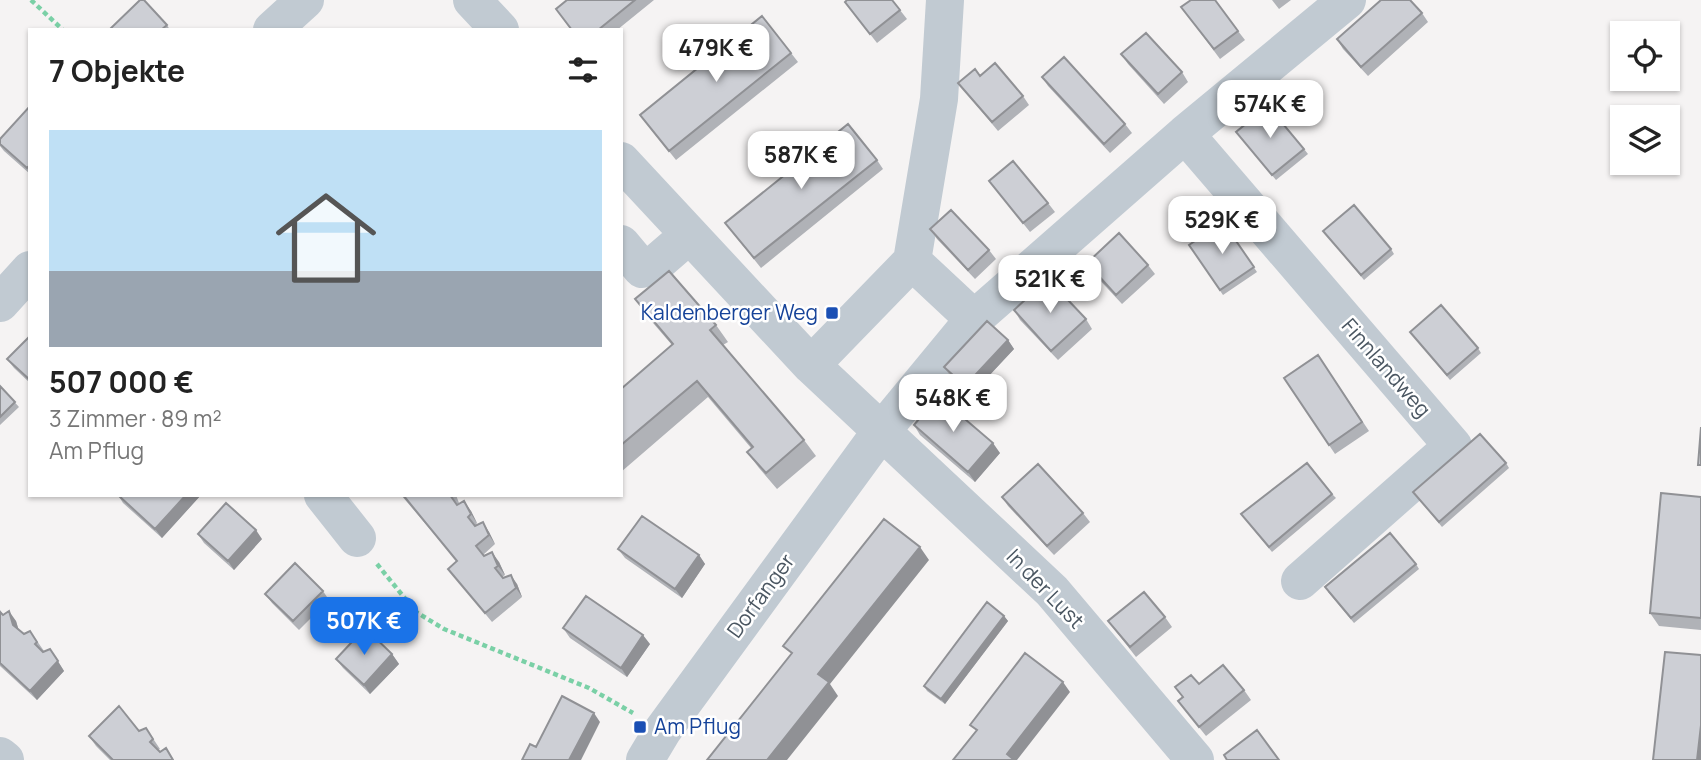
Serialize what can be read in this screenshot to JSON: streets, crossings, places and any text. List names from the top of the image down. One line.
{"streets":{"street":["Finnlandweg","In der Lust","Dorfanger"]},"crossings":[["Finnlandweg","Dorfanger"],["In der Lust","Dorfanger"]],"places":{"transit":["Kaldenberger Weg","Am Pflug"]},"page":{"price":["479K €","574K €","587K €","529K €","521K €","548K €","507K €"],"heading":"7 Objekte","list":[{"name":"507 000 €","note":"3 Zimmer · 89 m² · Am Pflug"}]}}
